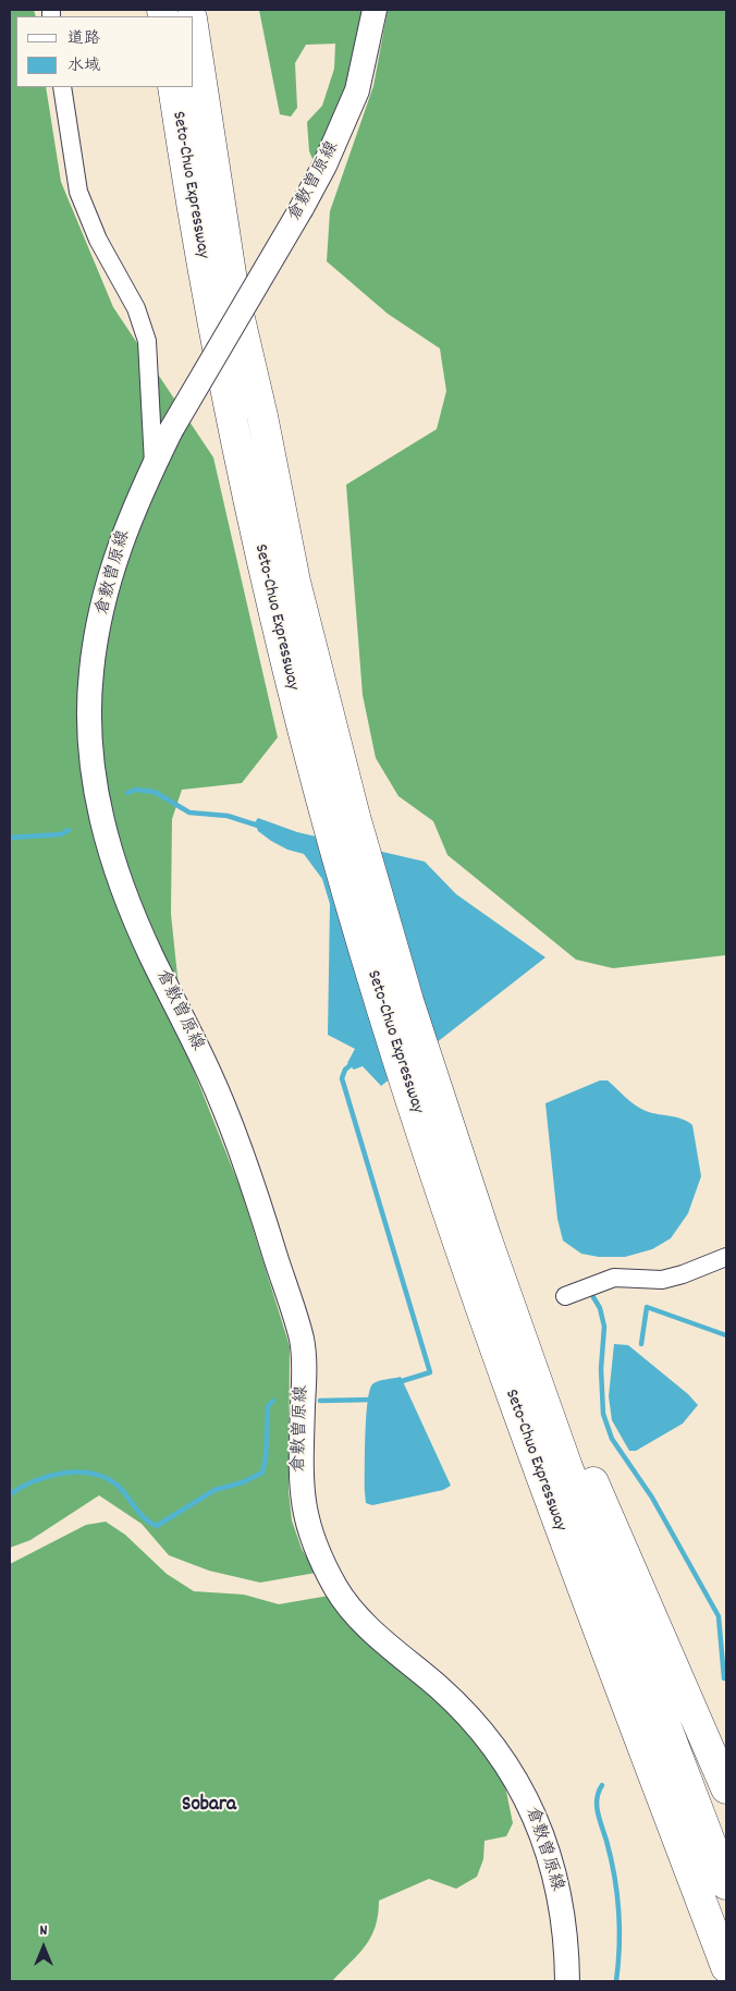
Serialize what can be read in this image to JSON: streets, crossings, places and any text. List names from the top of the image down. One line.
{"streets":{"highway":["Seto-Chuo Expressway"],"street":["倉敷曽原線"]},"districts":["Sobara"],"legend":["道路","水域"],"north":"top"}
